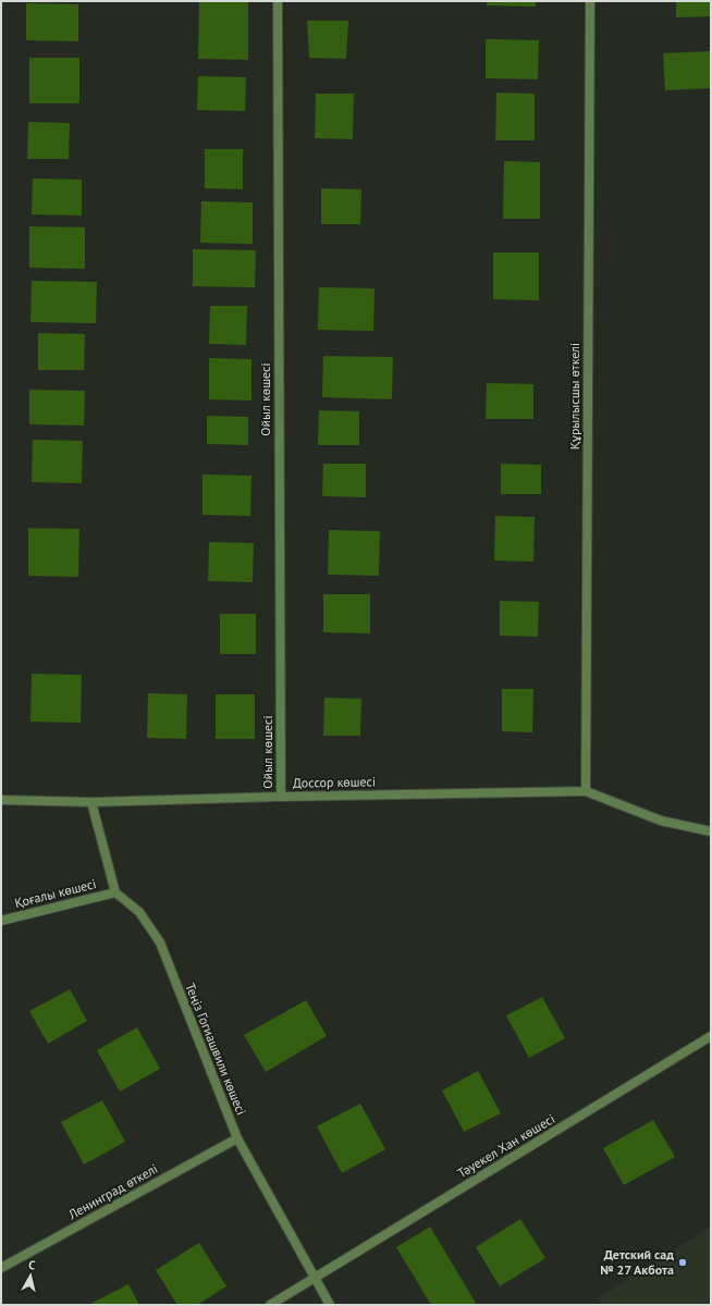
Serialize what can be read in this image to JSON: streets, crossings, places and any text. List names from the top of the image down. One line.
{"streets":{"street":["Құрылысшы өткелі","Ойыл көшесі","Доссор көшесі","Қоғалы көшесі","Теңіз Гогиашвили көшесі","Тәуекел Хан көшесі","Ленинград өткелі"]},"crossings":[["Құрылысшы өткелі","Доссор көшесі"],["Ойыл көшесі","Доссор көшесі"],["Қоғалы көшесі","Теңіз Гогиашвили көшесі"],["Теңіз Гогиашвили көшесі","Тәуекел Хан көшесі"],["Теңіз Гогиашвили көшесі","Ленинград өткелі"]],"places":["Детский сад № 27 Акбота"],"north":"top"}
